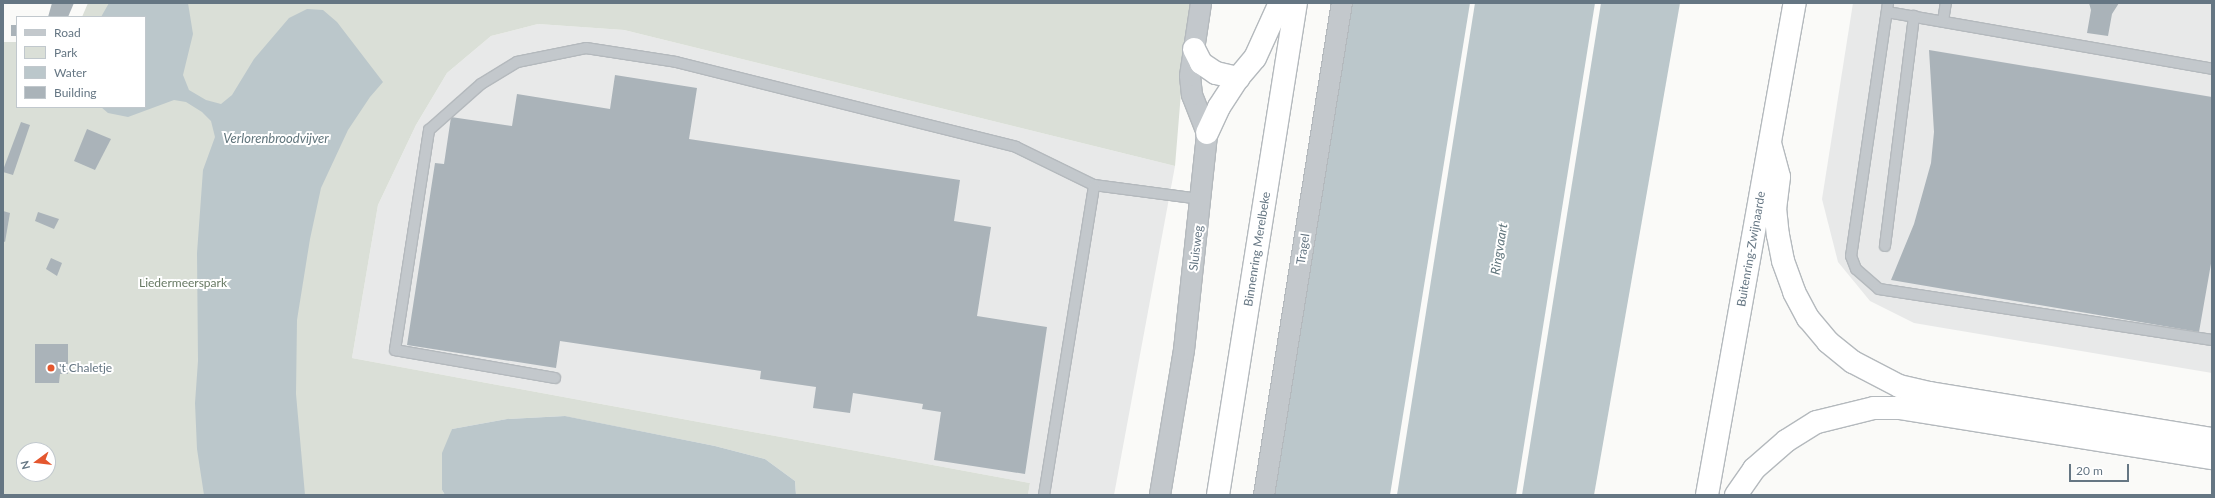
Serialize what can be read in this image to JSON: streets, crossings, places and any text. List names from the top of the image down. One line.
{"streets":{"highway":["Binnenring Merelbeke","Buitenring-Zwijnaarde"],"street":["Sluisweg","Tragel"]},"water":["Verlorenbroodvijver","Ringvaart"],"parks":["Liedermeerspark"],"places":["'t Chaletje"],"legend":["Road","Park","Water","Building"],"scale_bar":"20 m","north":"left"}
